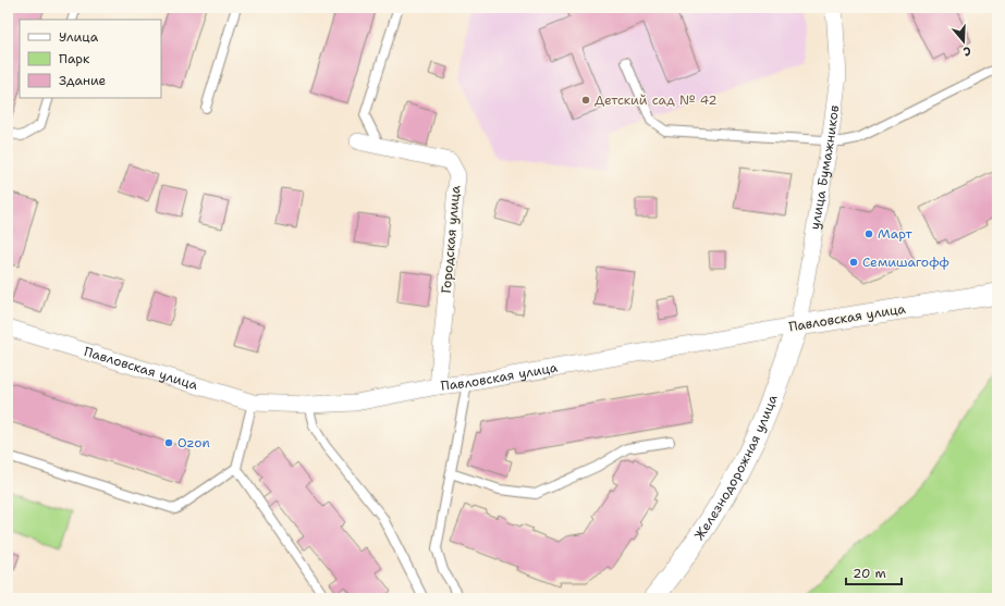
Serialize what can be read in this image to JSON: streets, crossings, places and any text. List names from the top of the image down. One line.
{"streets":{"street":["улица Бумажников","Городская улица","Павловская улица","Железнодорожная улица"]},"crossings":[["улица Бумажников","Павловская улица"],["улица Бумажников","Железнодорожная улица"],["Городская улица","Павловская улица"],["Павловская улица","Железнодорожная улица"]],"places":["Детский сад № 42","Март","Семишагофф","Ozon"],"legend":["Улица","Парк","Здание"],"scale_bar":"20 m","north":"bottom"}
